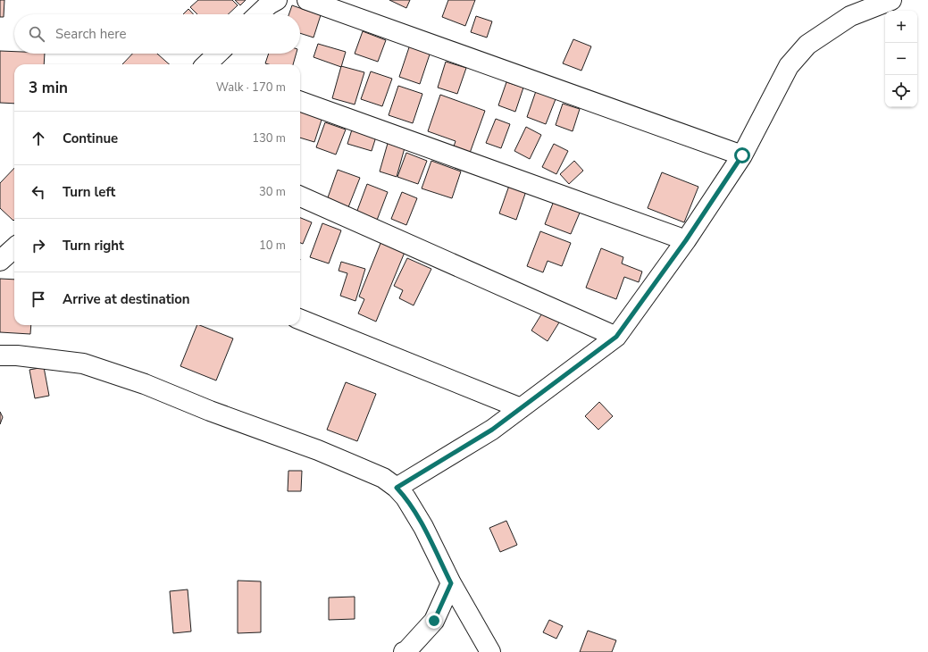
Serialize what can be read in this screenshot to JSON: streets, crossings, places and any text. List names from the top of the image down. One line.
{"page":{"map_buttons":["+","−"],"search":"Search here","heading":["3 min","Walk · 170 m"],"list":[["Continue","130 m"],["Turn left","30 m"],["Turn right","10 m"],"Arrive at destination"]}}
